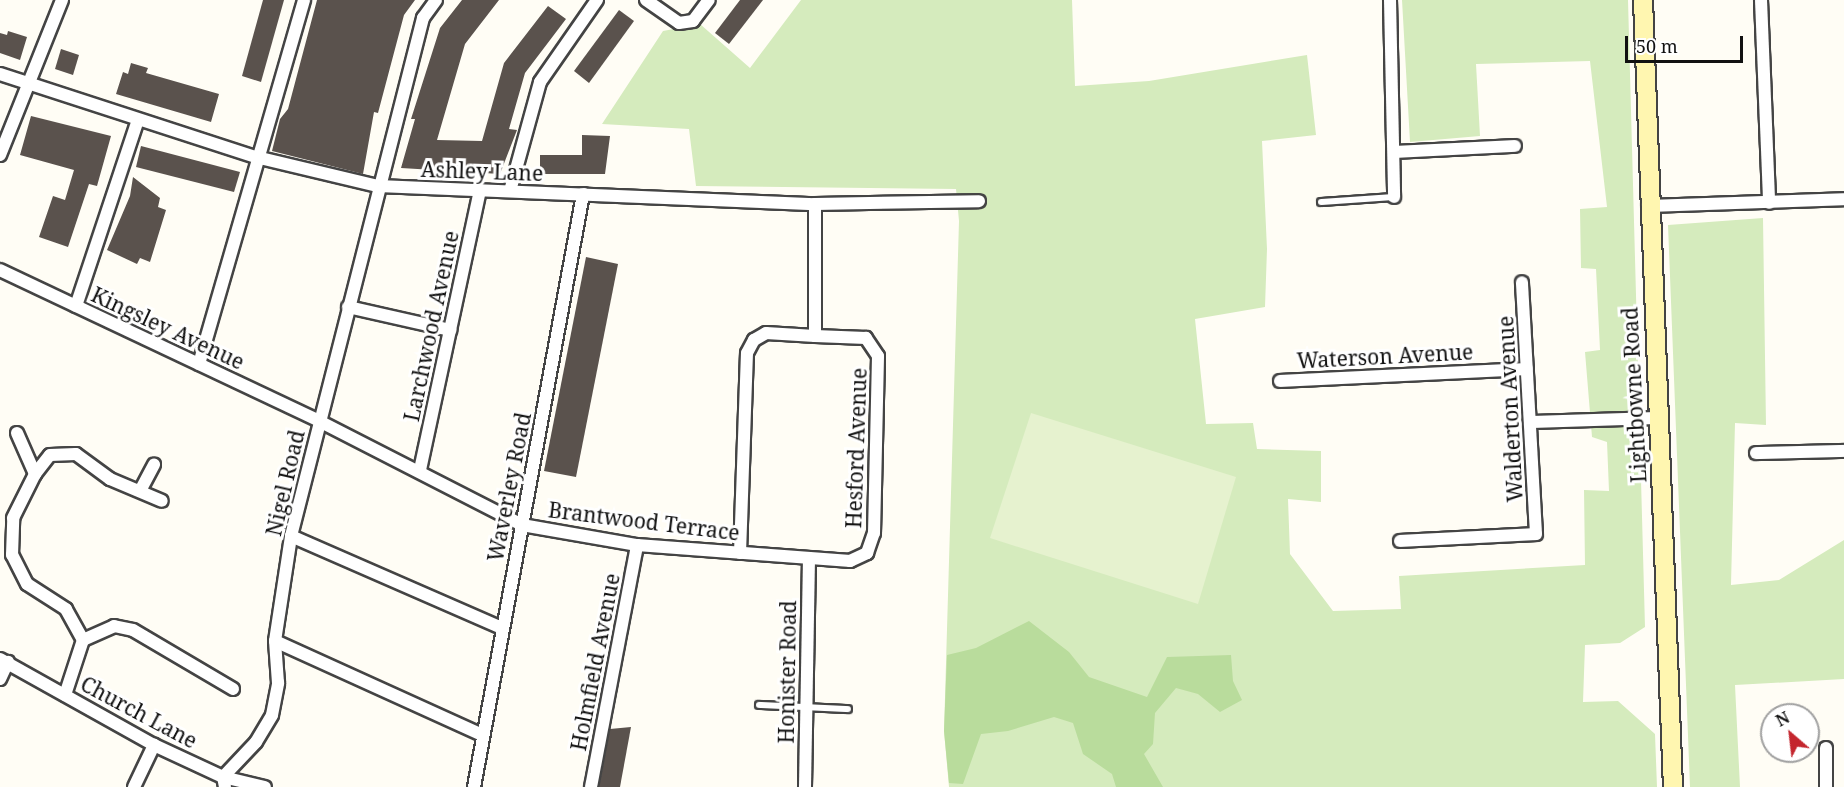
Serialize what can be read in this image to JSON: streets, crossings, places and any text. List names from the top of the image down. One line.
{"streets":{"main road":["Lightbowne Road"],"street":["Ashley Lane","Larchwood Avenue","Kingsley Avenue","Waterson Avenue","Walderton Avenue","Hesford Avenue","Nigel Road","Waverley Road","Brantwood Terrace","Holmfield Avenue","Honister Road","Church Lane"]},"crossings":[["Ashley Lane","Larchwood Avenue"],["Ashley Lane","Nigel Road"],["Ashley Lane","Waverley Road"],["Larchwood Avenue","Brantwood Terrace"],["Kingsley Avenue","Nigel Road"],["Kingsley Avenue","Brantwood Terrace"],["Waterson Avenue","Walderton Avenue"],["Hesford Avenue","Brantwood Terrace"],["Hesford Avenue","Honister Road"],["Nigel Road","Brantwood Terrace"],["Nigel Road","Church Lane"],["Waverley Road","Brantwood Terrace"],["Brantwood Terrace","Holmfield Avenue"],["Brantwood Terrace","Honister Road"]],"scale_bar":"50 m","north":"top left"}
